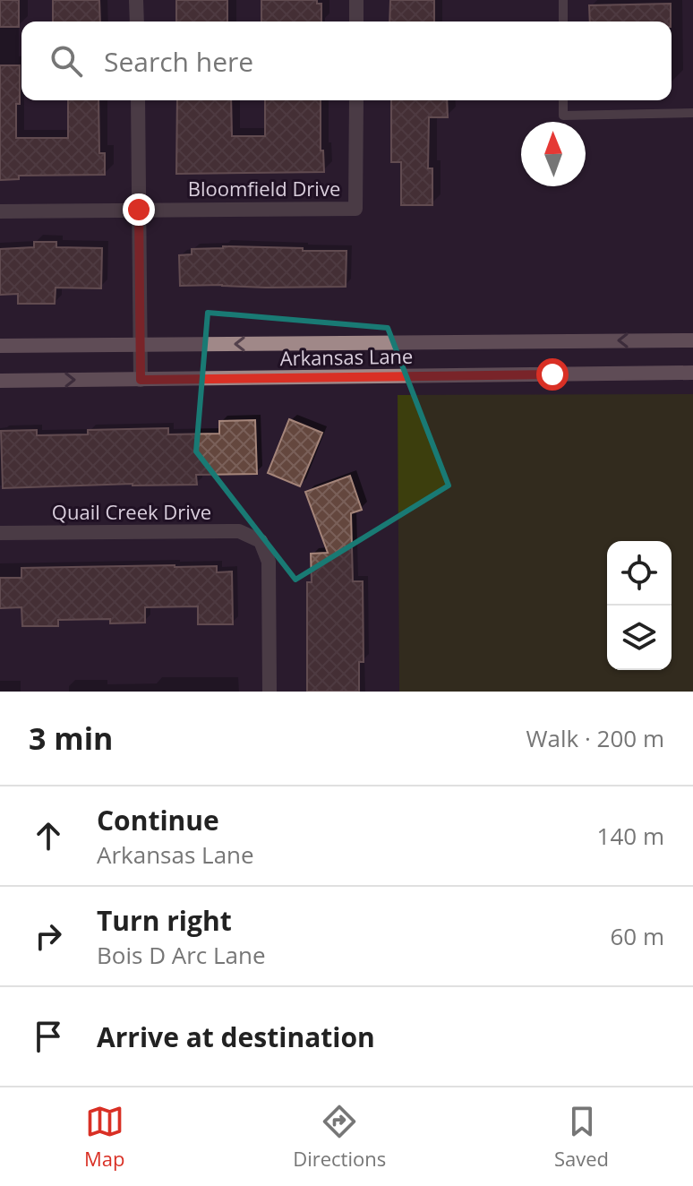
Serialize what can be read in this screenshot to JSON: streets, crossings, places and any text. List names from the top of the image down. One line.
{"streets":{"main road":["Arkansas Lane"],"street":["Bloomfield Drive","Quail Creek Drive"]},"north":"top","page":{"search":"Search here","heading":["3 min","Walk · 200 m"],"list":[["Continue","Arkansas Lane","140 m"],["Turn right","Bois D Arc Lane","60 m"],"Arrive at destination"],"nav":["Map","Directions","Saved"]}}
